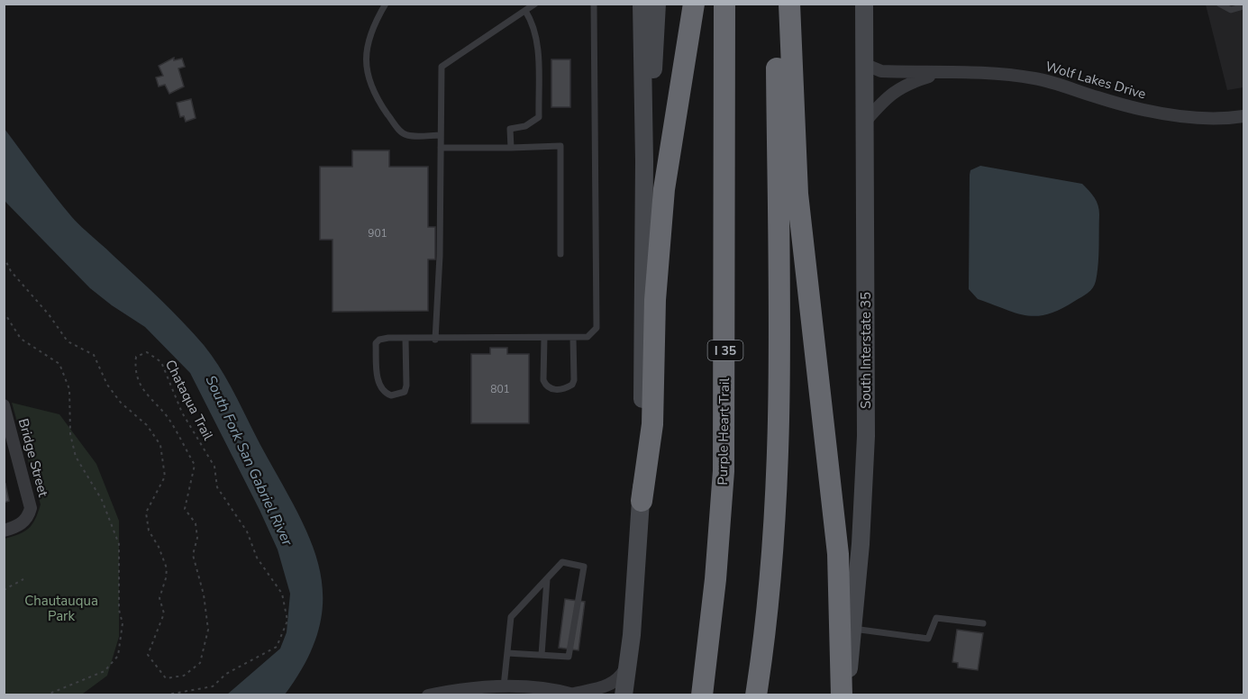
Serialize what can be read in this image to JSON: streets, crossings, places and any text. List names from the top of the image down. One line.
{"streets":{"highway":["I 35","Purple Heart Trail"],"main road":["South Interstate 35"],"street":["Wolf Lakes Drive","Bridge Street"],"path":["Chataqua Trail"]},"crossings":[["Wolf Lakes Drive","South Interstate 35"]],"water":["South Fork San Gabriel River"],"parks":["Chautauqua Park"],"house_numbers":["901","801"]}
